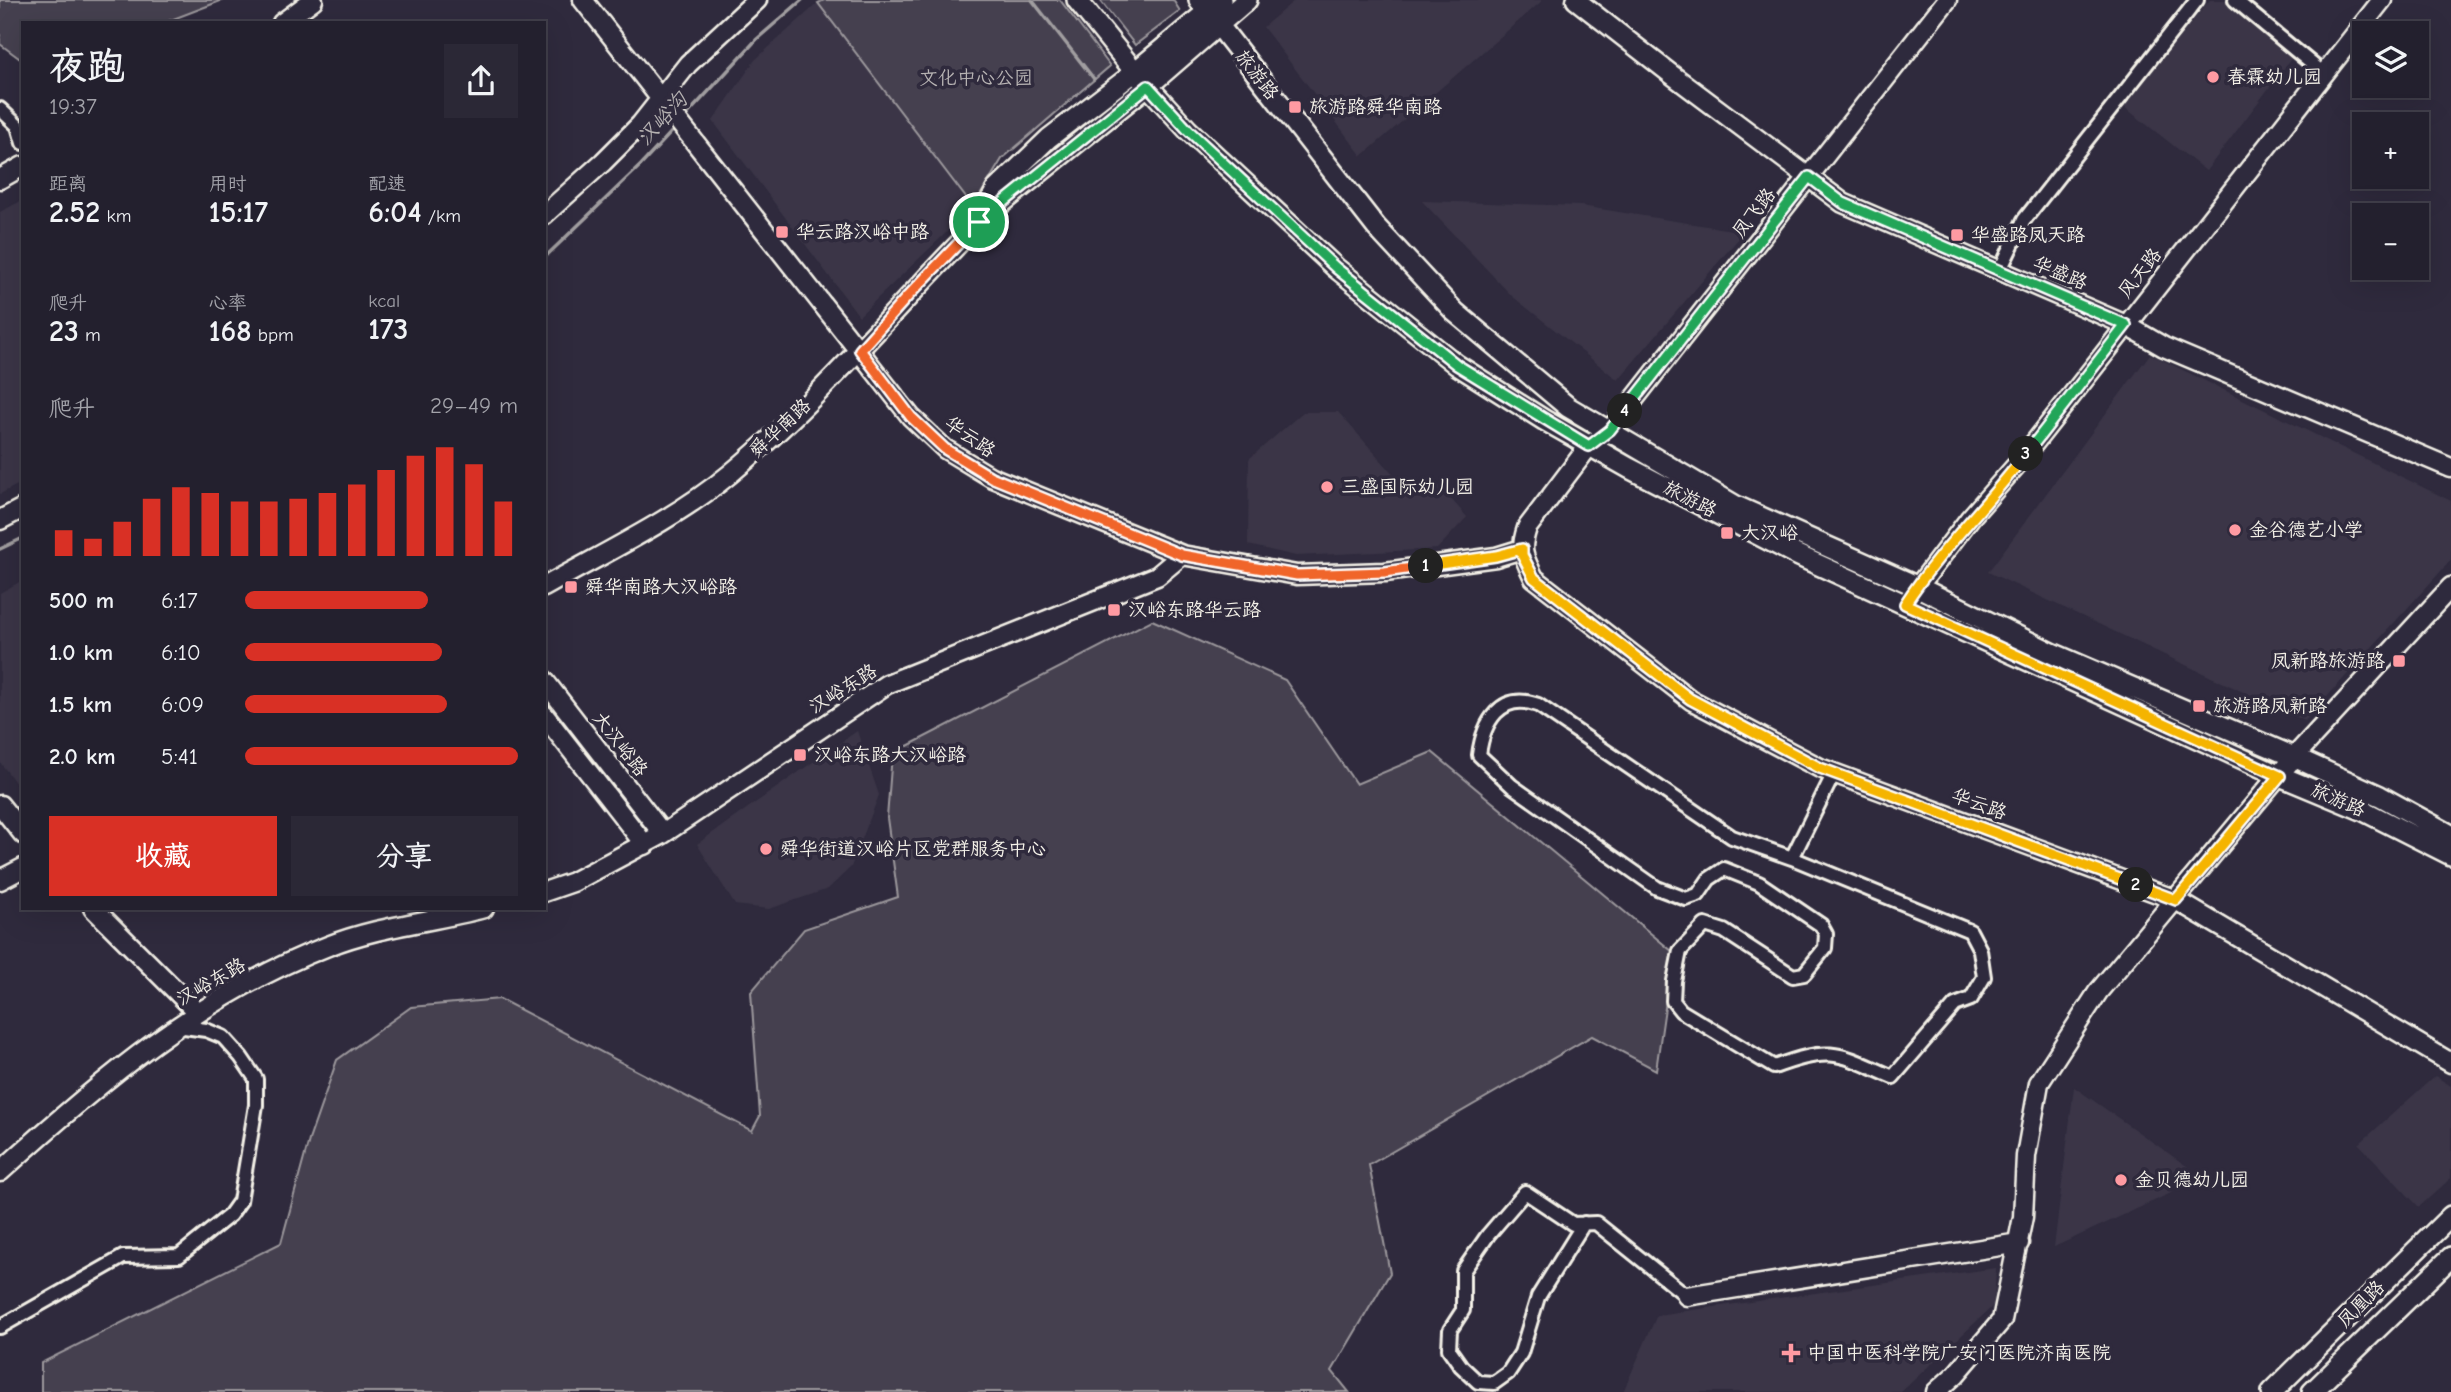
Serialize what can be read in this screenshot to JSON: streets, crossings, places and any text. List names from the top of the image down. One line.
{"streets":{"main road":["旅游路","舜华南路","凤凰路"],"street":["凤飞路","华盛路","风天路","华云路","汉峪东路","大汉峪路"]},"crossings":[["旅游路","凤飞路"],["旅游路","风天路"],["旅游路","舜华南路"],["凤飞路","华盛路"],["华盛路","风天路"],["舜华南路","华云路"],["华云路","汉峪东路"],["汉峪东路","大汉峪路"]],"water":["汉峪沟"],"parks":["文化中心公园"],"places":{"other":["春霖幼儿园","三盛国际幼儿园","金谷德艺小学","舜华街道汉峪片区党群服务中心","金贝德幼儿园"],"transit":["旅游路舜华南路","华云路汉峪中路","华盛路凤天路","大汉峪","舜华南路大汉峪路","汉峪东路华云路","凤新路旅游路","旅游路凤新路","汉峪东路大汉峪路"],"health":["中国中医科学院广安门医院济南医院"]},"page":{"map_buttons":["+","−"],"heading":["夜跑","19:37"],"stats":[["距离","2.52 km"],["用时","15:17"],["配速","6:04 /km"],["爬升","23 m"],["心率","168 bpm"],["kcal","173"]],"chart":["爬升","29–49 m"],"pins":["4","3","1","2"],"list":[{"name":"500 m","note":"6:17"},{"name":"1.0 km","note":"6:10"},{"name":"1.5 km","note":"6:09"},{"name":"2.0 km","note":"5:41"}],"buttons":["收藏","分享"]}}
